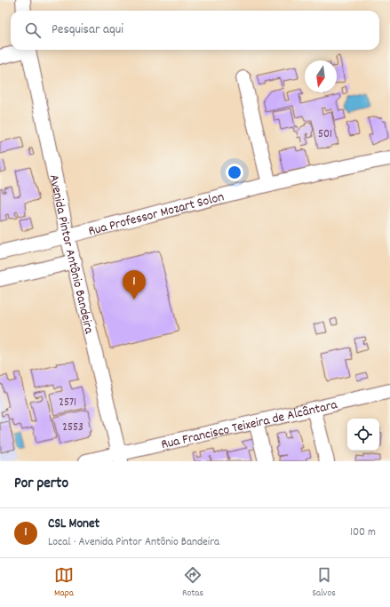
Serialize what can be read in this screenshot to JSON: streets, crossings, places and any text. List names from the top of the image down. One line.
{"streets":{"street":["Rua Professor Mozart Solon","Avenida Pintor Antônio Bandeira","Rua Francisco Teixeira de Alcântara"]},"crossings":[["Rua Professor Mozart Solon","Avenida Pintor Antônio Bandeira"],["Avenida Pintor Antônio Bandeira","Rua Francisco Teixeira de Alcântara"]],"house_numbers":["501","2571","2553"],"north":"bottom","page":{"search":"Pesquisar aqui","pins":"1","heading":"Por perto","list":[{"mark":"1","name":"CSL Monet","note":"Local · Avenida Pintor Antônio Bandeira","value":"100 m"}],"nav":["Mapa","Rotas","Salvos"]}}
